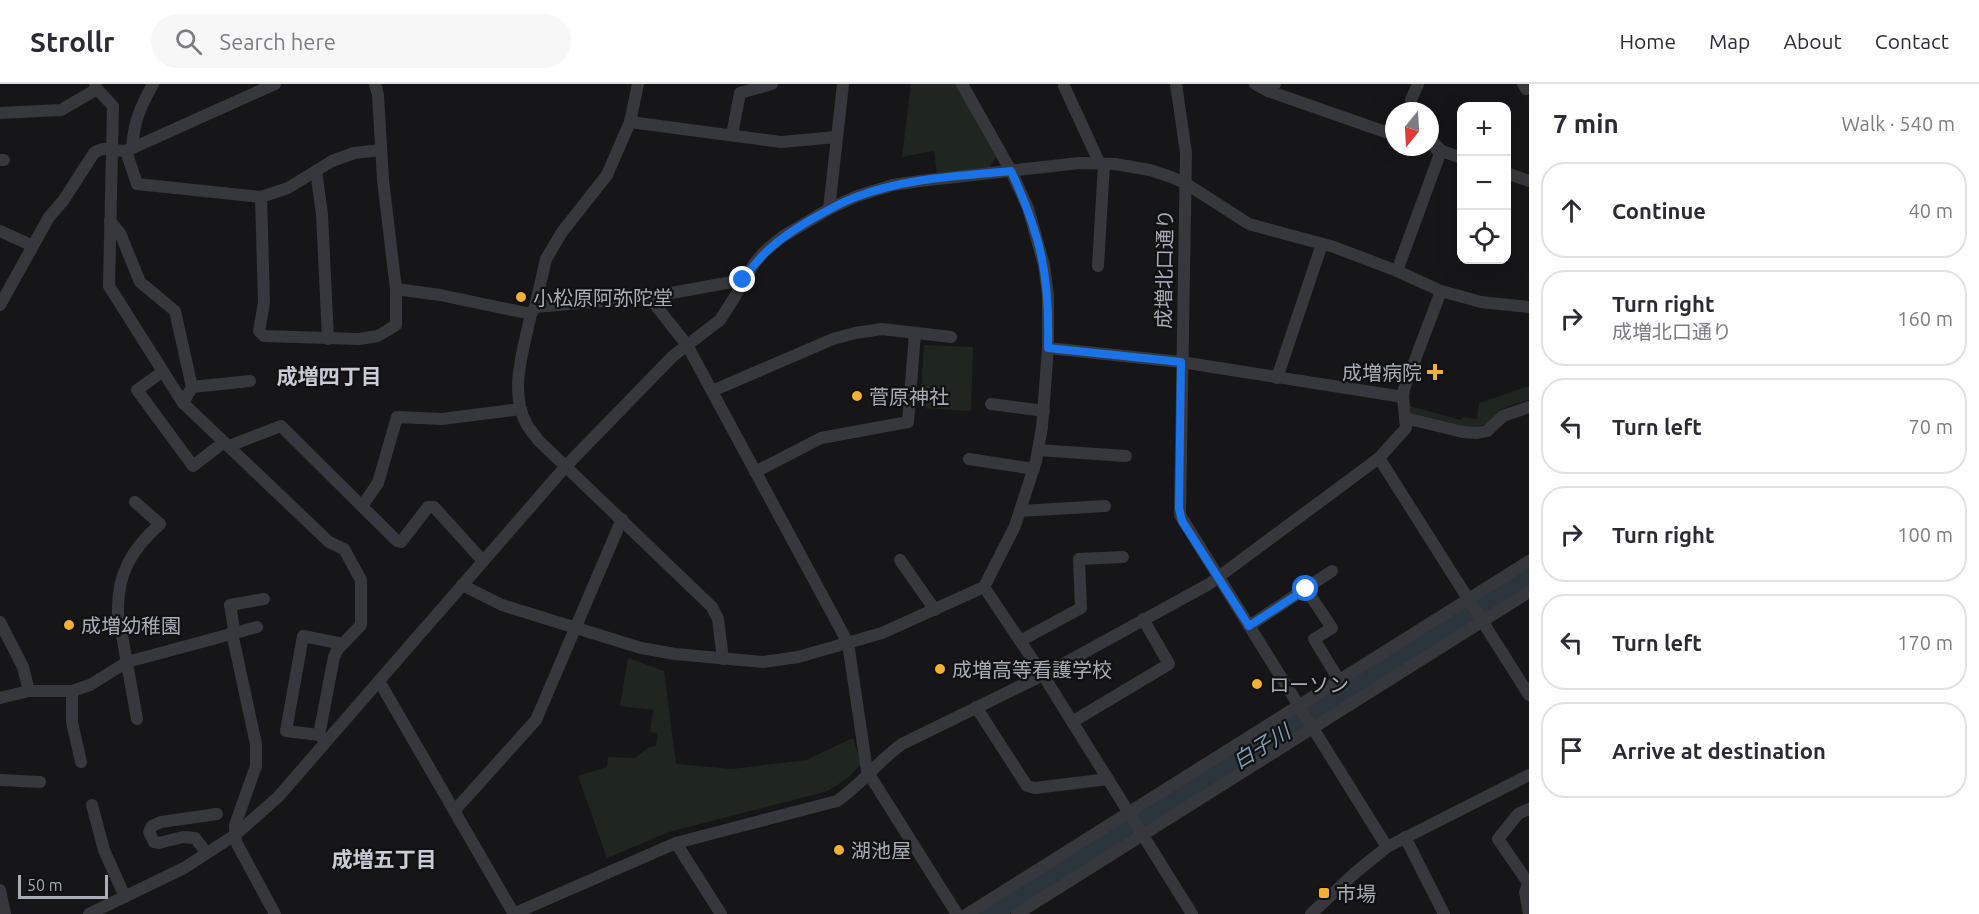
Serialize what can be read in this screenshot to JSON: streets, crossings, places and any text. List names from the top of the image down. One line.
{"streets":{"street":["成増北口通り"]},"districts":["成増四丁目","成増五丁目"],"water":["白子川"],"places":{"other":["小松原阿弥陀堂","菅原神社","成増幼稚園","成増高等看護学校","ローソン","湖池屋"],"health":["成増病院"],"transit":["市場"]},"scale_bar":"50 m","north":"bottom","page":{"header":"Strollr","search":"Search here","nav":["Home","Map","About","Contact"],"heading":["7 min","Walk · 540 m"],"map_buttons":["+","−"],"list":[["Continue","40 m"],["Turn right","成増北口通り","160 m"],["Turn left","70 m"],["Turn right","100 m"],["Turn left","170 m"],"Arrive at destination"],"scale":"50 m"}}
